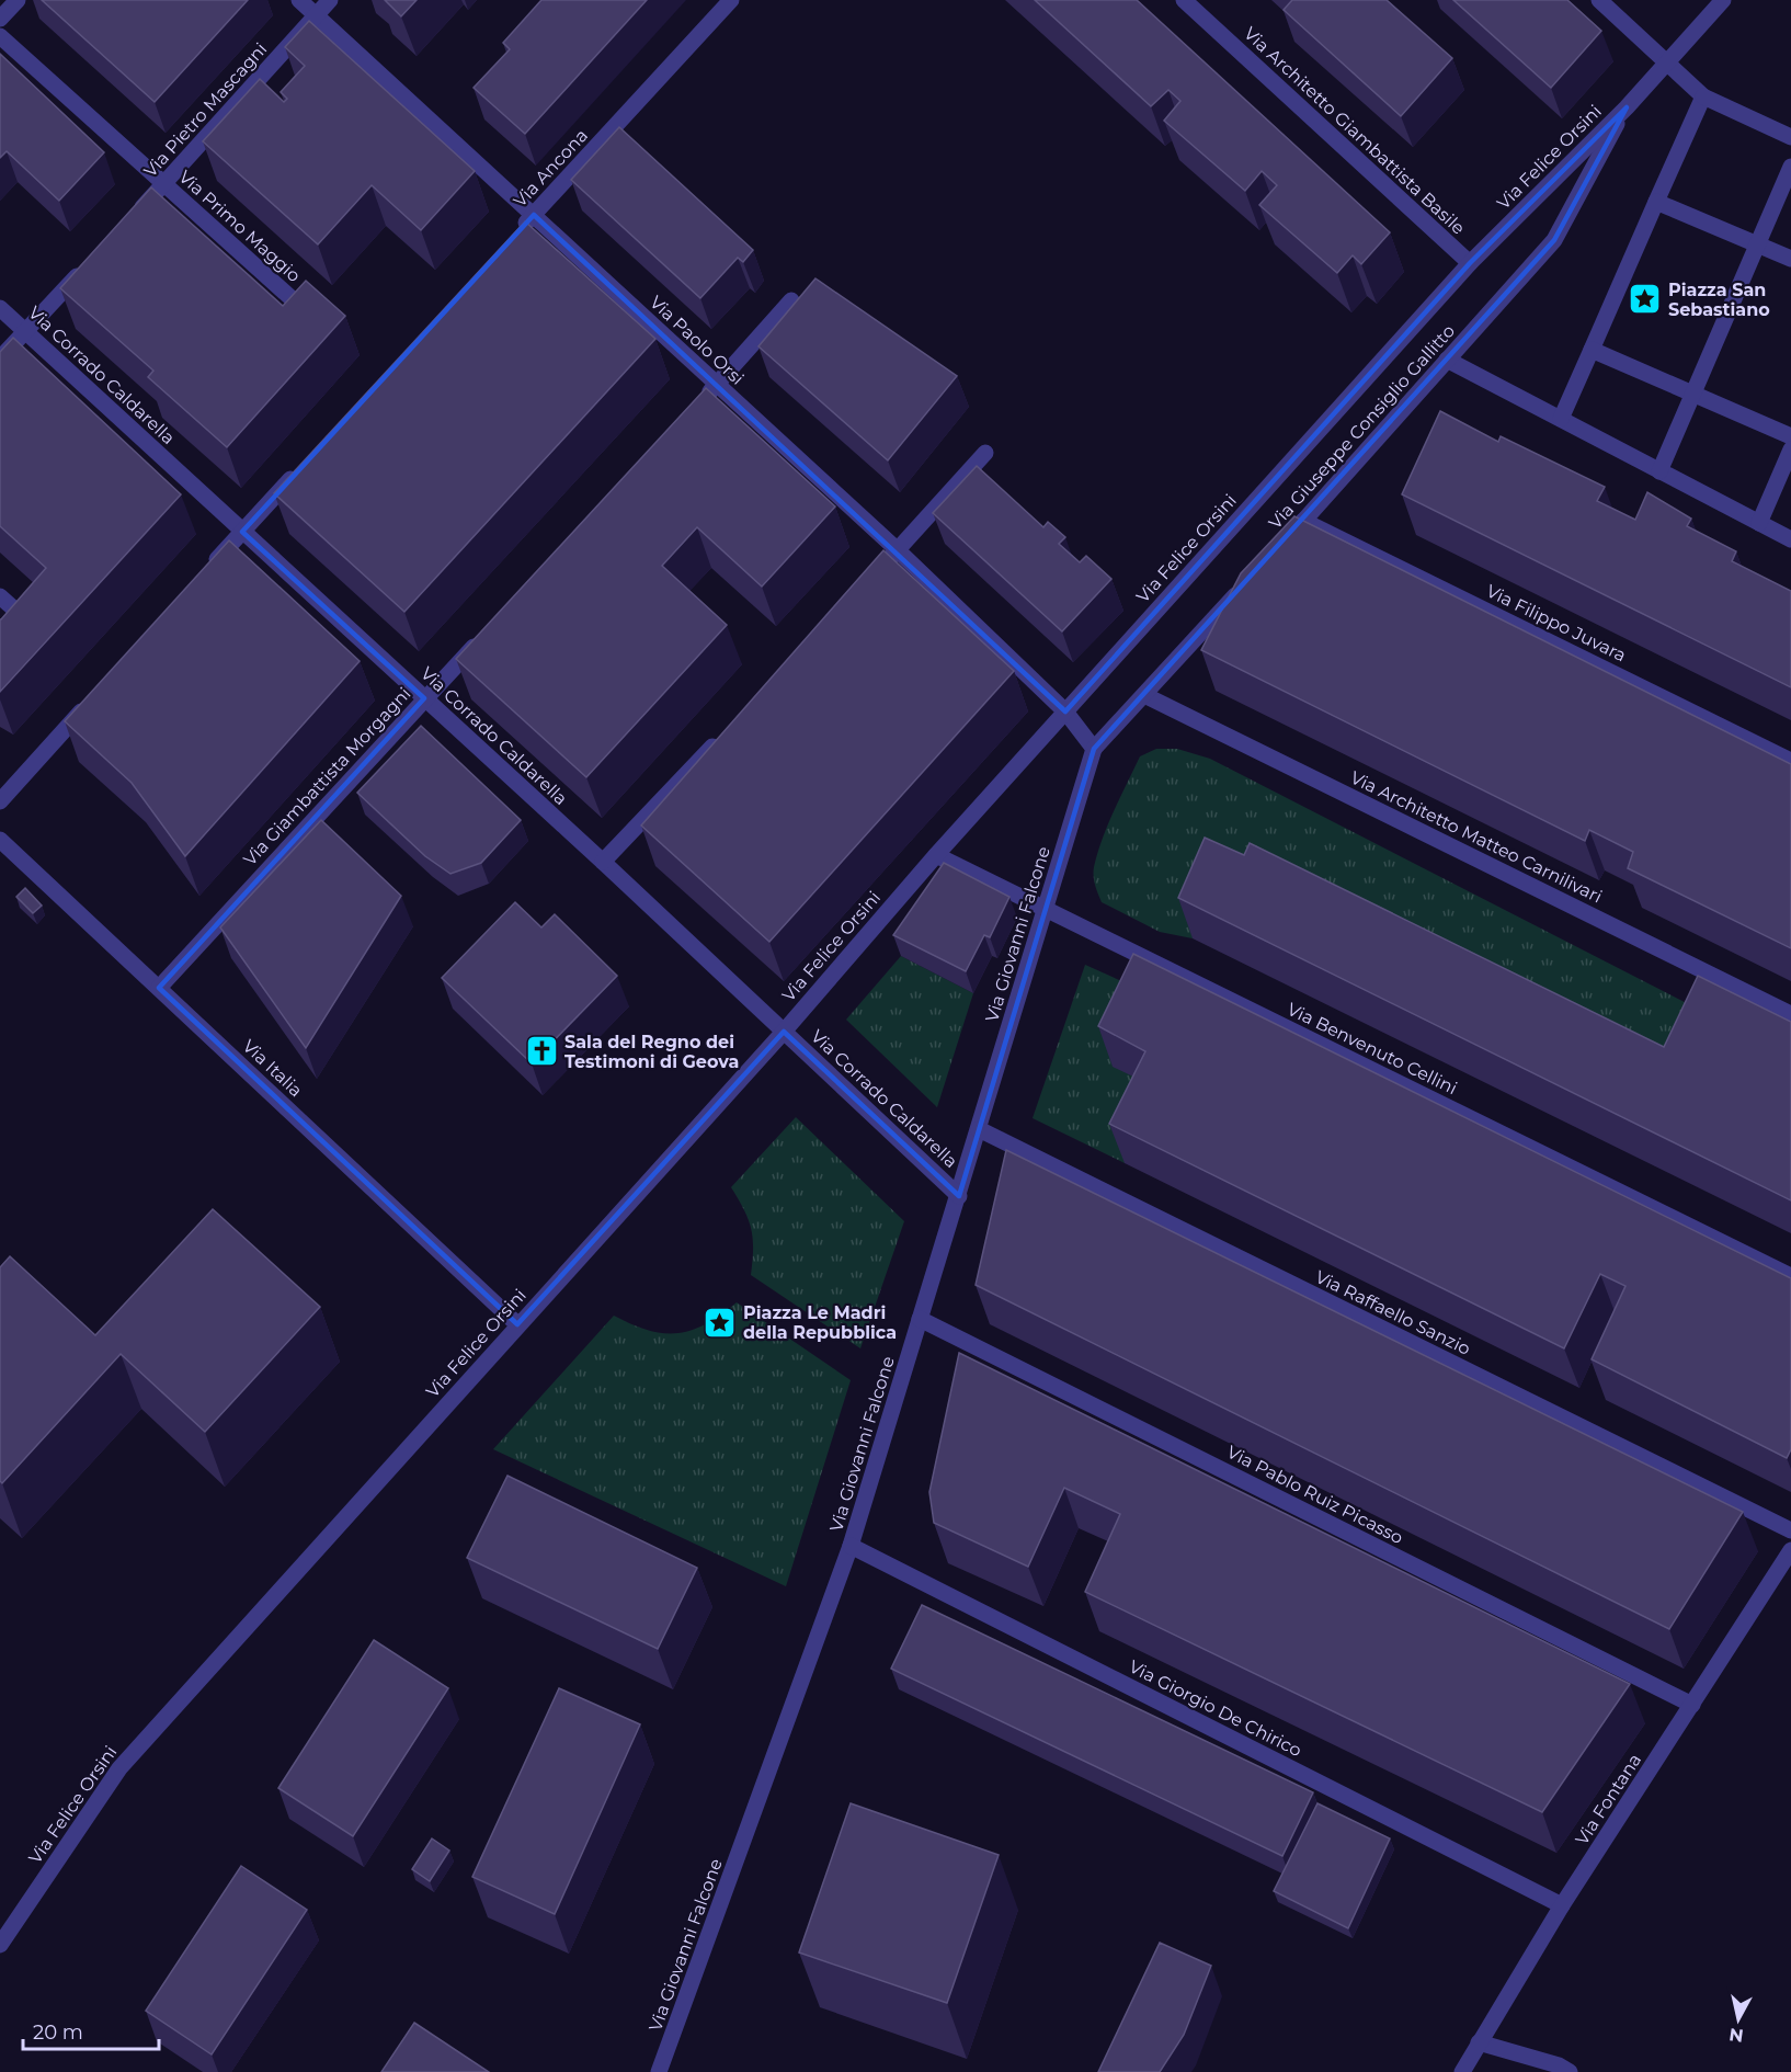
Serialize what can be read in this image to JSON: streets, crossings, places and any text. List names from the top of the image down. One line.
{"streets":{"street":["Via Pietro Mascagni","Via Architetto Giambattista Basile","Via Felice Orsini","Via Ancona","Via Primo Maggio","Via Paolo Orsi","Via Corrado Caldarella","Via Giuseppe Consiglio Gallitto","Via Filippo Juvara","Via Giambattista Morgagni","Via Architetto Matteo Carnilivari","Via Giovanni Falcone","Via Benvenuto Cellini","Via Italia","Via Raffaello Sanzio","Via Pablo Ruiz Picasso","Via Giorgio De Chirico","Via Fontana"]},"crossings":[["Via Pietro Mascagni","Via Primo Maggio"],["Via Pietro Mascagni","Via Paolo Orsi"],["Via Architetto Giambattista Basile","Via Felice Orsini"],["Via Felice Orsini","Via Paolo Orsi"],["Via Felice Orsini","Via Corrado Caldarella"],["Via Felice Orsini","Via Giuseppe Consiglio Gallitto"],["Via Felice Orsini","Via Benvenuto Cellini"],["Via Felice Orsini","Via Italia"],["Via Ancona","Via Paolo Orsi"],["Via Corrado Caldarella","Via Giambattista Morgagni"],["Via Corrado Caldarella","Via Giovanni Falcone"],["Via Giuseppe Consiglio Gallitto","Via Filippo Juvara"],["Via Giambattista Morgagni","Via Italia"],["Via Giovanni Falcone","Via Benvenuto Cellini"],["Via Giovanni Falcone","Via Raffaello Sanzio"],["Via Giovanni Falcone","Via Pablo Ruiz Picasso"],["Via Giovanni Falcone","Via Giorgio De Chirico"],["Via Pablo Ruiz Picasso","Via Fontana"],["Via Giorgio De Chirico","Via Fontana"]],"places":{"place":["Piazza San Sebastiano","Piazza Le Madri della Repubblica"],"church":["Sala del Regno dei Testimoni di Geova"]},"scale_bar":"20 m","north":"bottom"}
